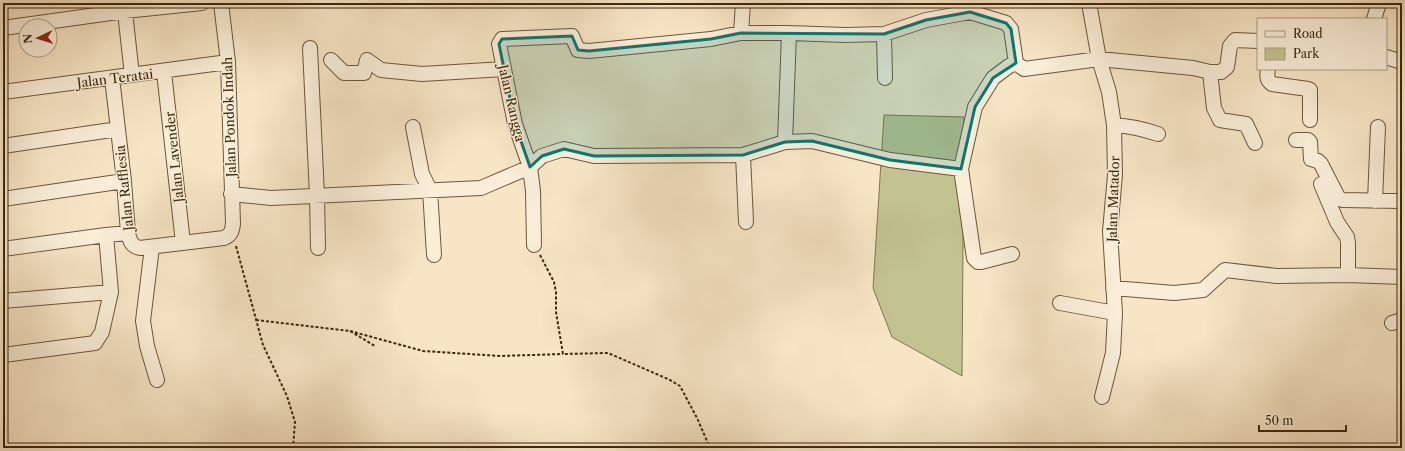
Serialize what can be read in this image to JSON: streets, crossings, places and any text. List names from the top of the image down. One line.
{"streets":{"street":["Jalan Teratai","Jalan Rangga","Jalan Pondok Indah","Jalan Lavender","Jalan Rafflesia","Jalan Matador"]},"crossings":[["Jalan Teratai","Jalan Pondok Indah"],["Jalan Teratai","Jalan Lavender"],["Jalan Teratai","Jalan Rafflesia"],["Jalan Pondok Indah","Jalan Rafflesia"],["Jalan Lavender","Jalan Rafflesia"]],"legend":["Road","Park"],"scale_bar":"50 m","north":"left"}
